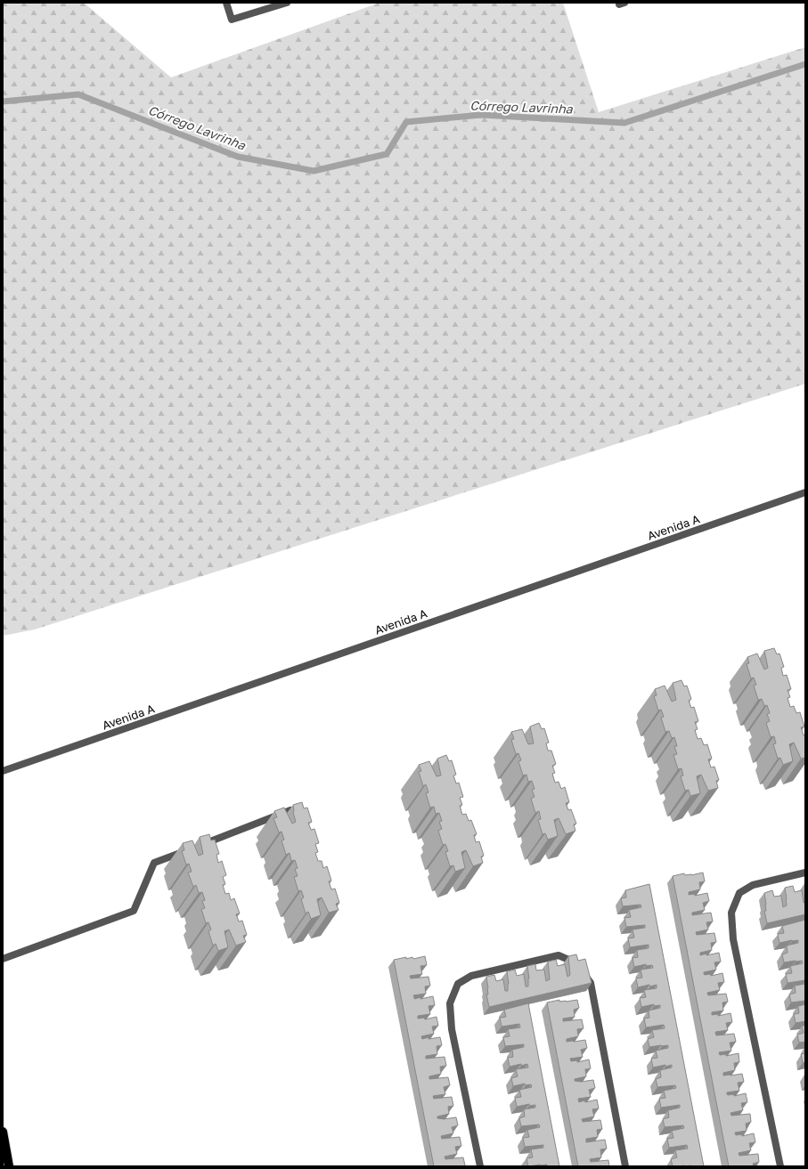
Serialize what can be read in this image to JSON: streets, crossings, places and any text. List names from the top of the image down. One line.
{"streets":{"street":["Avenida A"]},"water":["Córrego Lavrinha"]}
